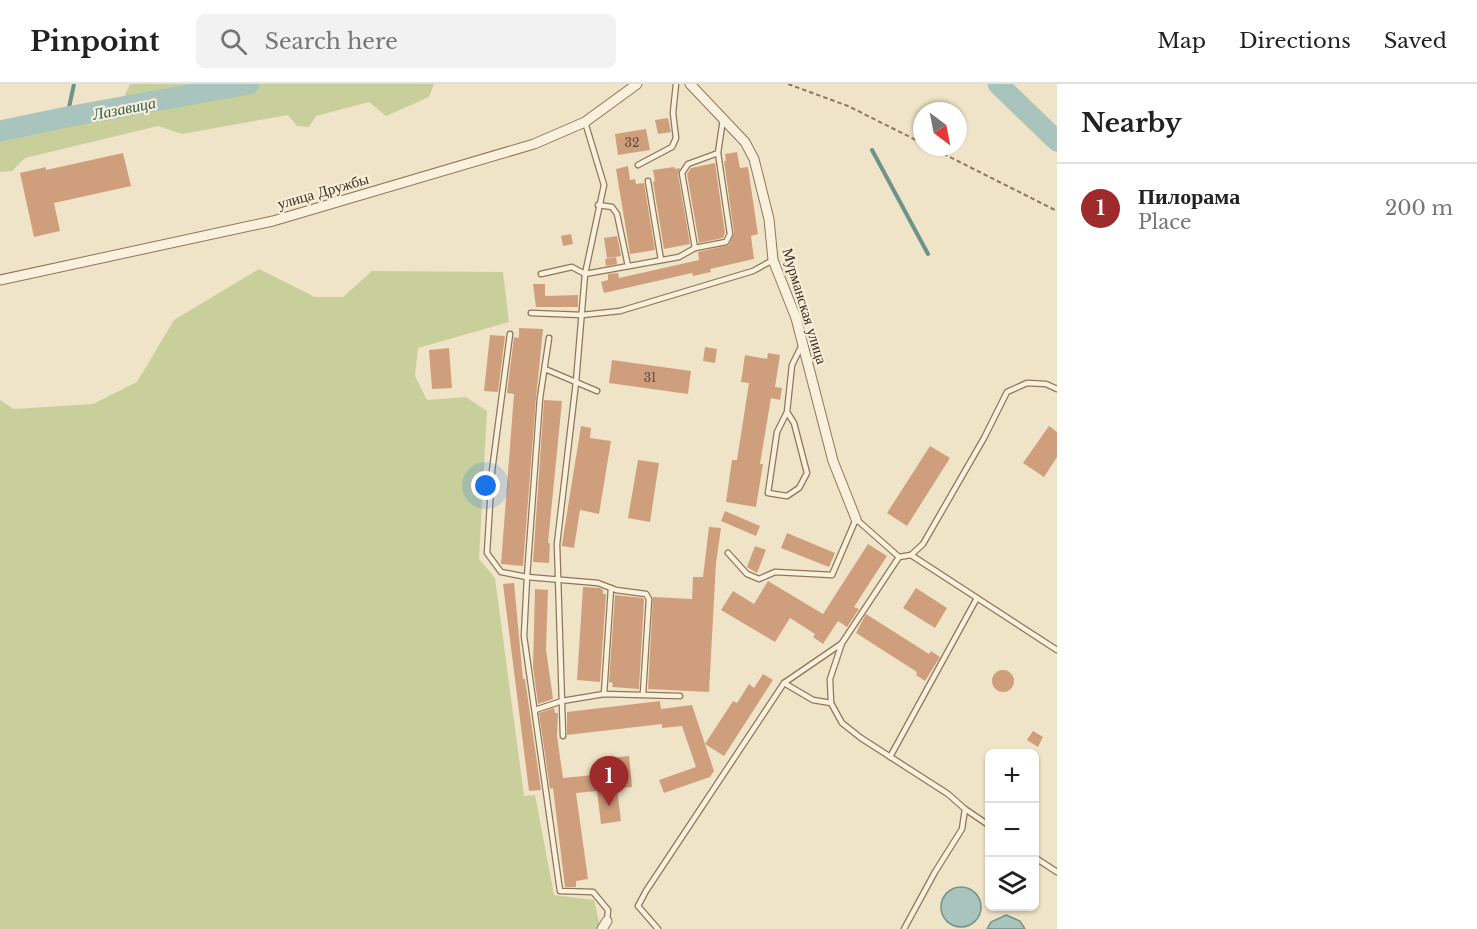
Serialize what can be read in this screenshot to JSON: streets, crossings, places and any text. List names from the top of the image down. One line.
{"streets":{"street":["улица Дружбы","Мурманская улица"]},"water":["Лазавица"],"house_numbers":["32","31"],"north":"bottom right","page":{"header":"Pinpoint","search":"Search here","nav":["Map","Directions","Saved"],"heading":"Nearby","list":[{"mark":"1","name":"Пилорама","note":"Place","value":"200 m"}],"map_buttons":["+","−"],"pins":"1"}}
